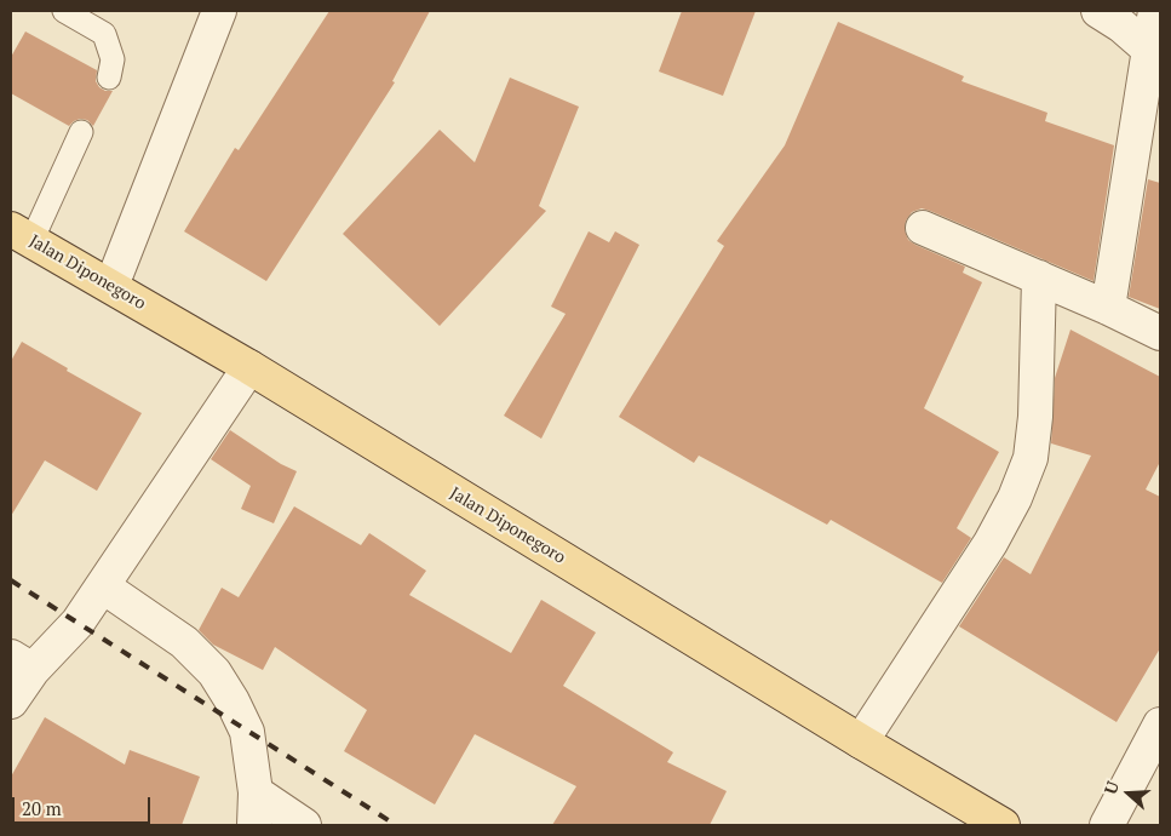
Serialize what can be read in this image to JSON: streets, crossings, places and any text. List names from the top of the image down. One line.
{"streets":{"main road":["Jalan Diponegoro"]},"scale_bar":"20 m","north":"left"}
